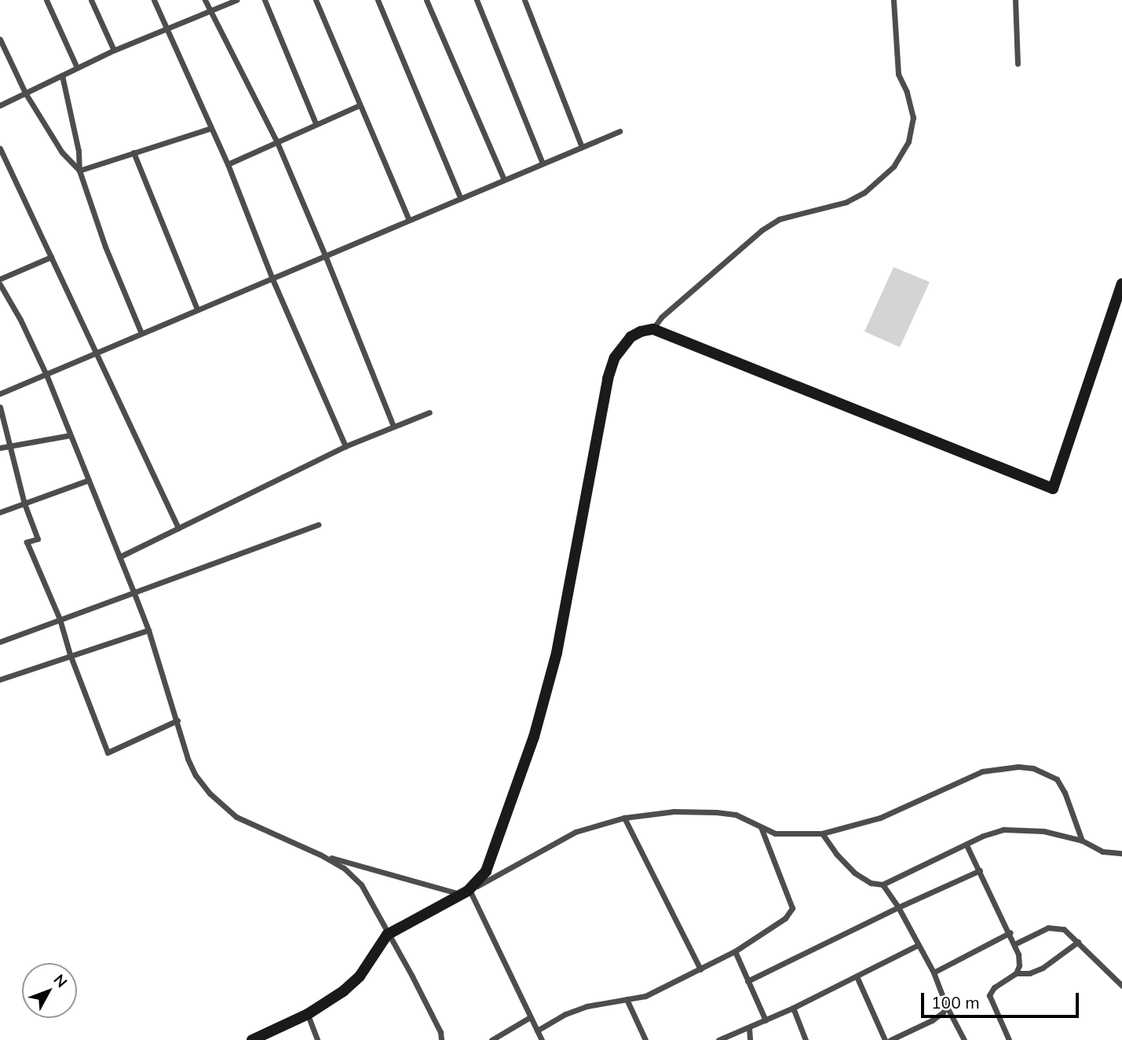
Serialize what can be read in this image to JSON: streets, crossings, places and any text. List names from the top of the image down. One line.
{"scale_bar":"100 m","north":"top right"}
